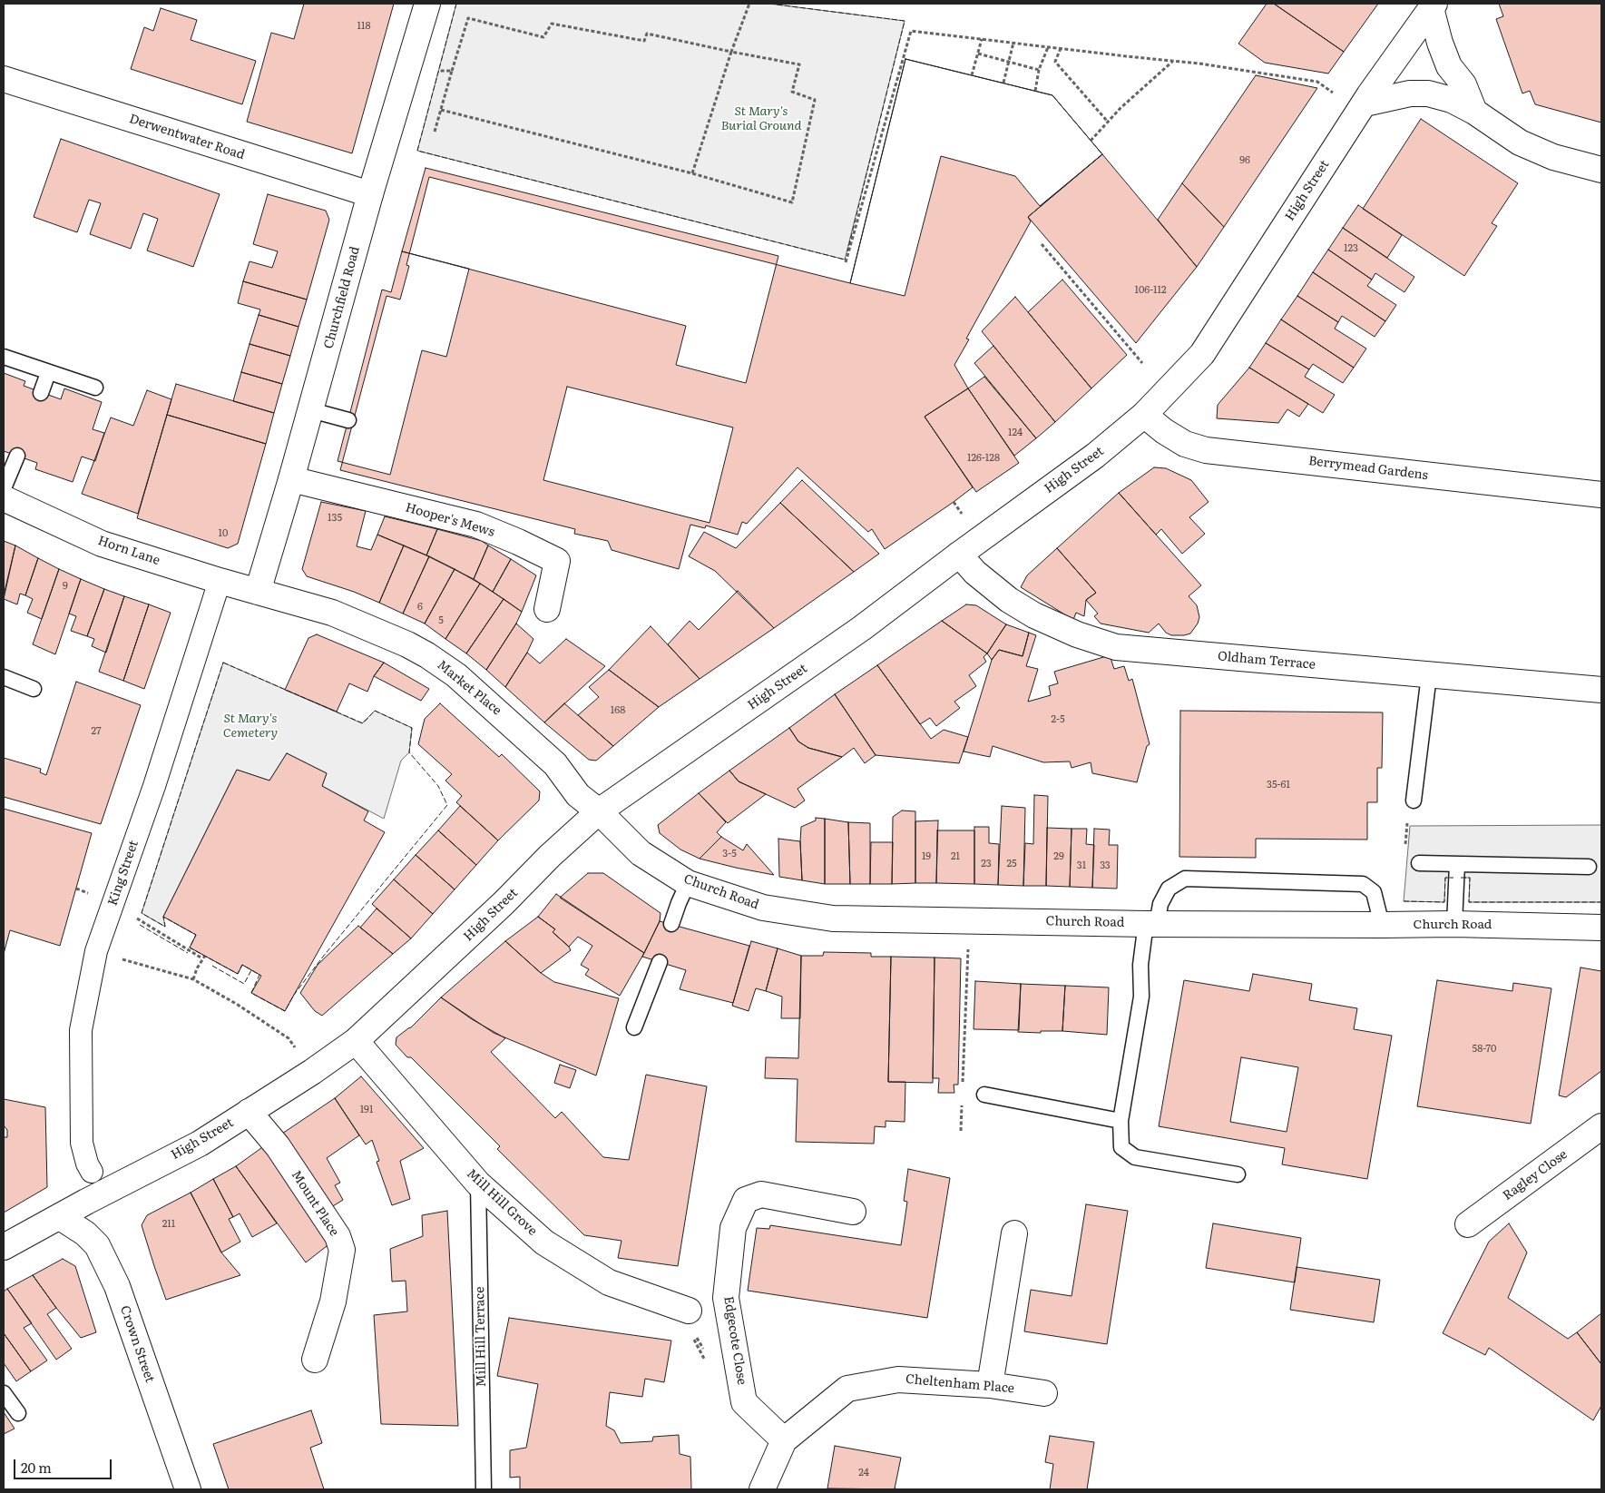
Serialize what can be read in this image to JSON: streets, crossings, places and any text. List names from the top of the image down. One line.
{"streets":{"street":["Derwentwater Road","High Street","Churchfield Road","Berrymead Gardens","Hooper's Mews","Horn Lane","Oldham Terrace","Market Place","King Street","Church Road","Ragley Close","Mill Hill Grove","Mount Place","Edgecote Close","Crown Street","Cheltenham Place"],"lane":["Mill Hill Terrace"]},"crossings":[["Derwentwater Road","Churchfield Road"],["High Street","Berrymead Gardens"],["High Street","Oldham Terrace"],["High Street","Market Place"],["High Street","Church Road"],["High Street","Mill Hill Grove"],["High Street","Mount Place"],["High Street","Crown Street"],["Churchfield Road","Hooper's Mews"],["Churchfield Road","Horn Lane"],["Churchfield Road","Market Place"],["Horn Lane","Market Place"],["Horn Lane","King Street"],["Market Place","Church Road"],["Mill Hill Grove","Mill Hill Terrace"],["Edgecote Close","Cheltenham Place"]],"parks":["St Mary's Burial Ground","St Mary's Cemetery"],"house_numbers":["118","96","123","106-112","124","126-128","135","10","9","6","5","168","2-5","27","35-61","3-5","19","21","29","23","25","31","33","58-70","191","211","24"],"scale_bar":"20 m"}
